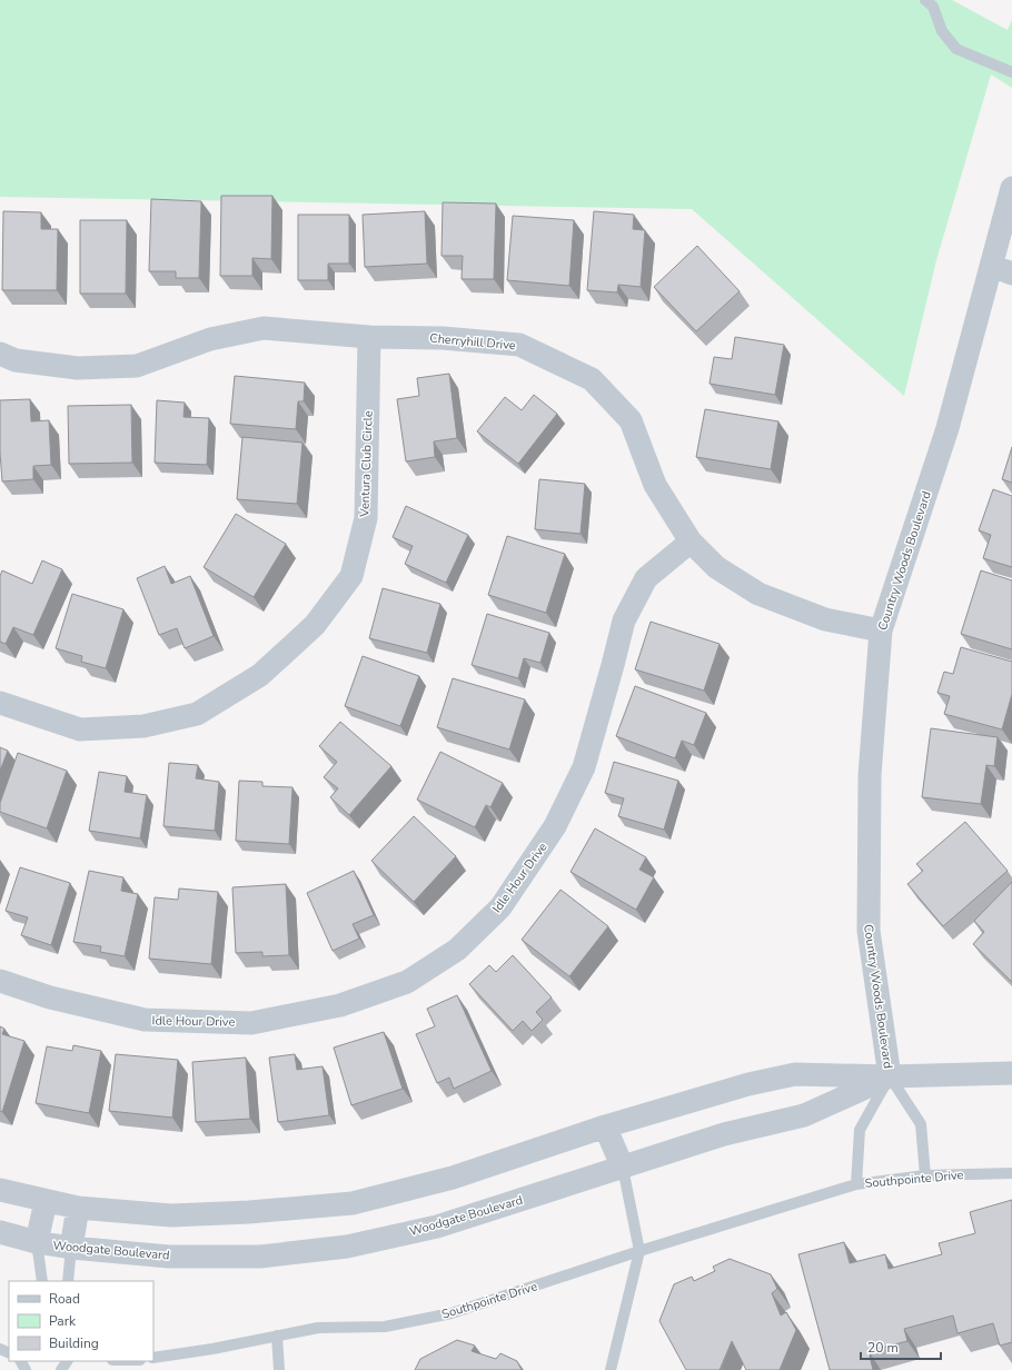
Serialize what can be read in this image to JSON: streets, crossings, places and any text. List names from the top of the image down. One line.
{"streets":{"street":["Cherryhill Drive","Ventura Club Circle","Country Woods Boulevard","Idle Hour Drive","Woodgate Boulevard"],"lane":["Southpointe Drive"]},"crossings":[["Cherryhill Drive","Ventura Club Circle"],["Cherryhill Drive","Country Woods Boulevard"],["Cherryhill Drive","Idle Hour Drive"],["Country Woods Boulevard","Woodgate Boulevard"]],"legend":["Road","Park","Building"],"scale_bar":"20 m"}
